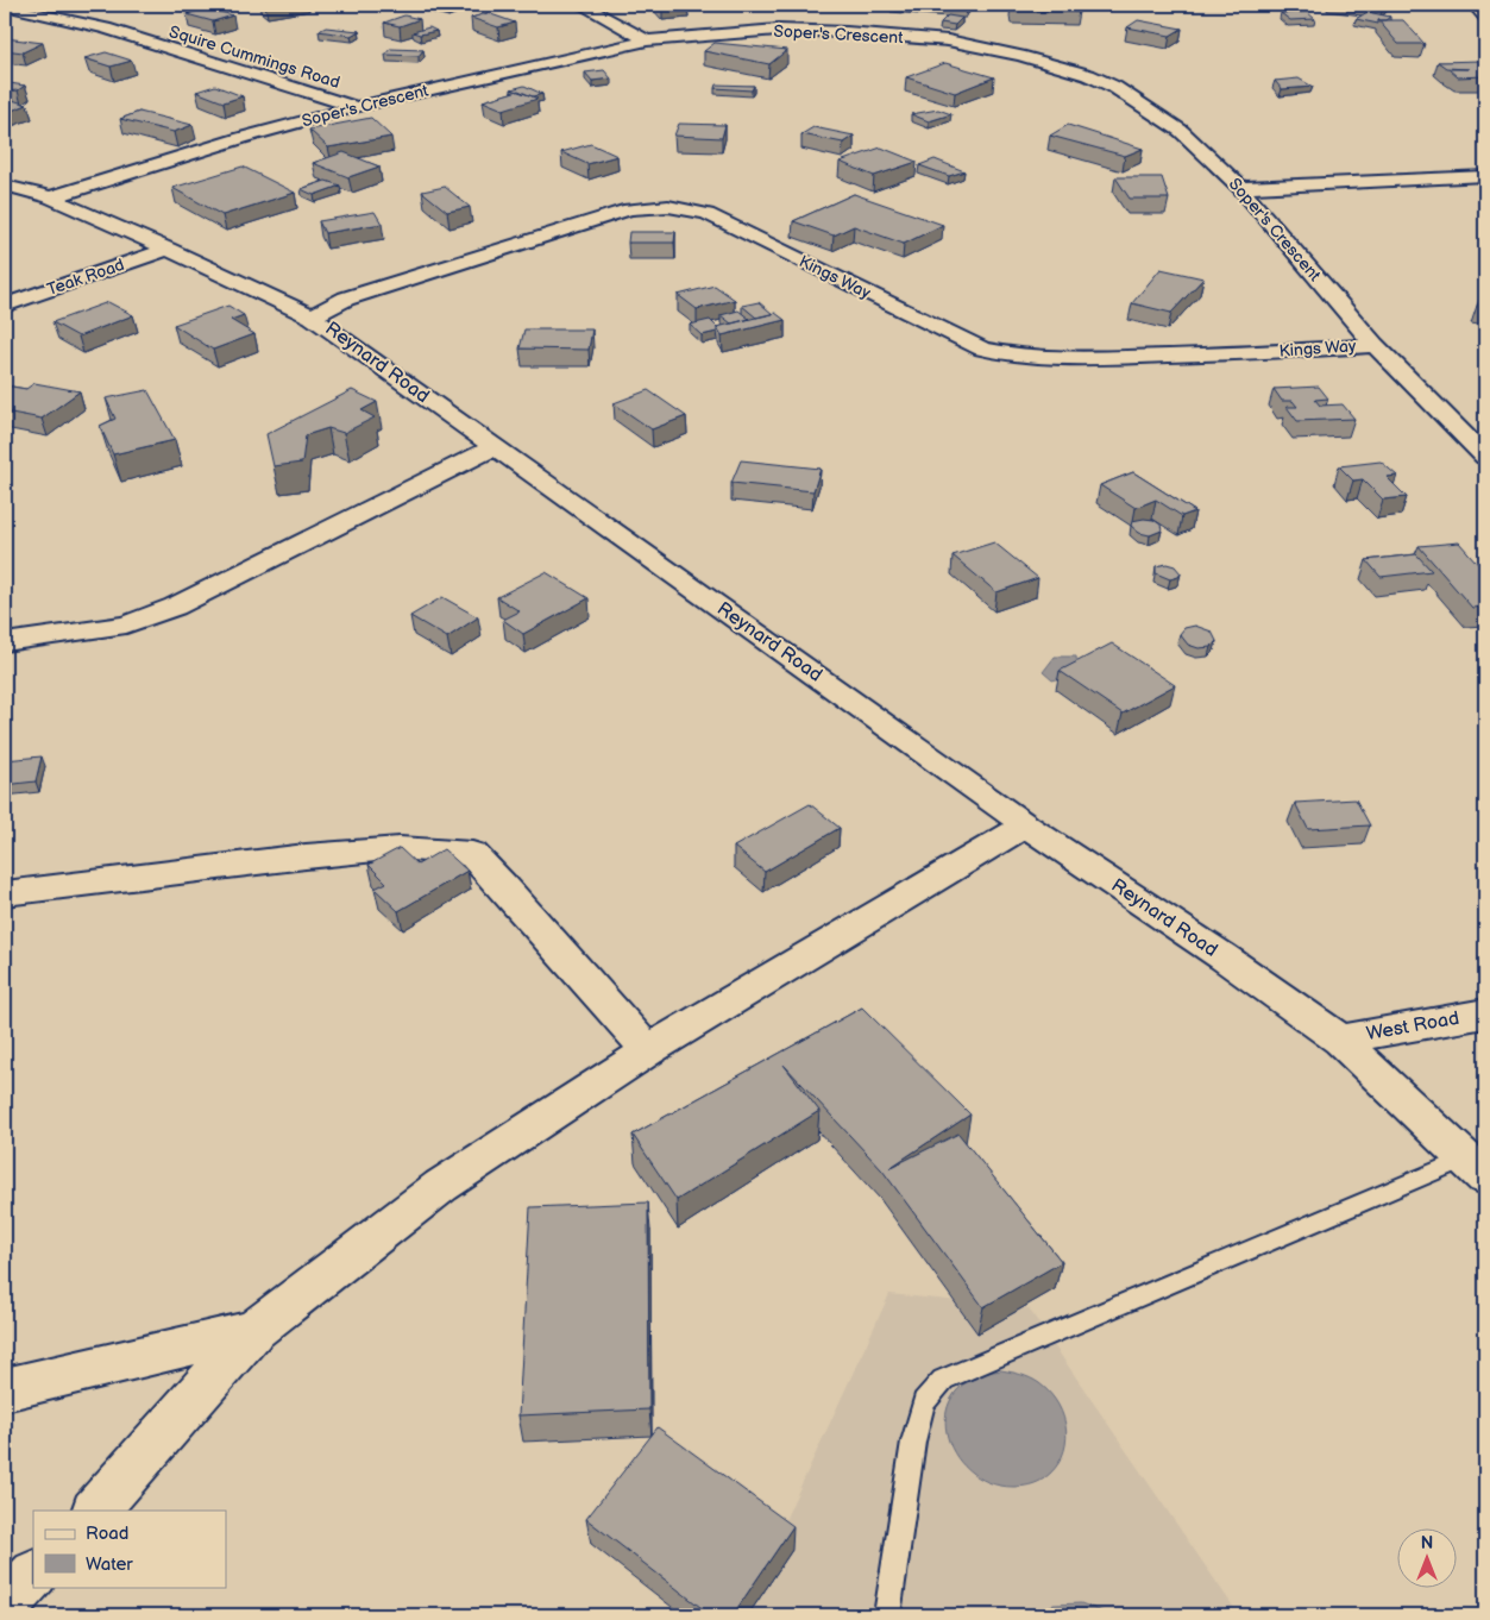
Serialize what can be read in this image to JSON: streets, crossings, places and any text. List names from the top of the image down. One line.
{"streets":{"street":["Soper's Crescent","Squire Cummings Road","Teak Road","Kings Way","Reynard Road","West Road"]},"crossings":[["Soper's Crescent","Squire Cummings Road"],["Soper's Crescent","Kings Way"],["Soper's Crescent","Reynard Road"],["Teak Road","Reynard Road"],["Kings Way","Reynard Road"],["Reynard Road","West Road"]],"legend":["Road","Water"],"north":"top"}
